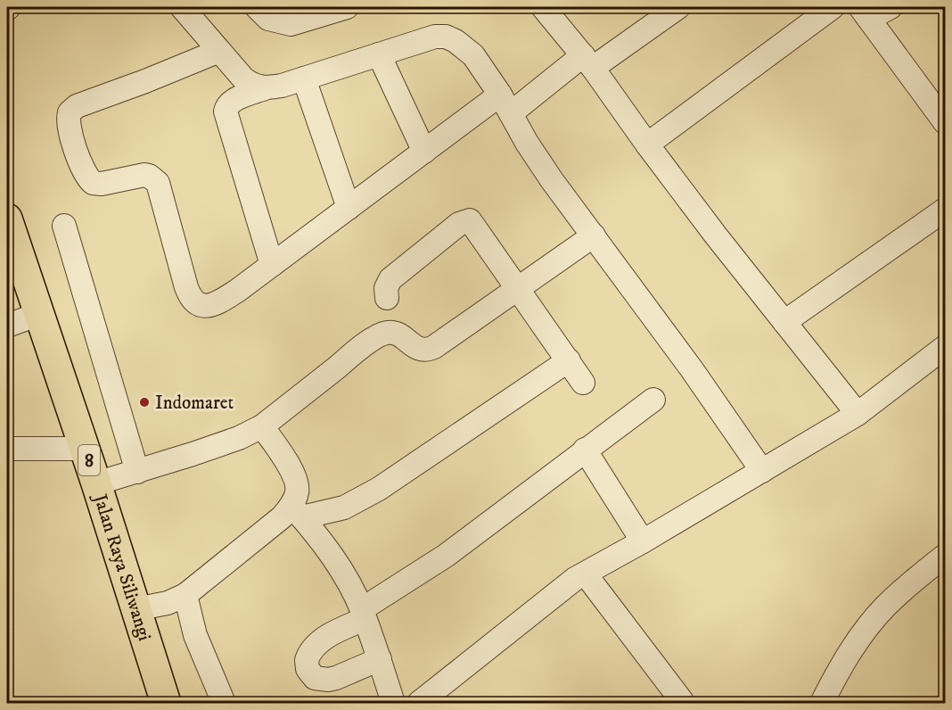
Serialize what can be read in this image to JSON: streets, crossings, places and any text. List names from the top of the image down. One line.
{"streets":{"highway":["8","Jalan Raya Siliwangi"]},"places":["Indomaret"]}
